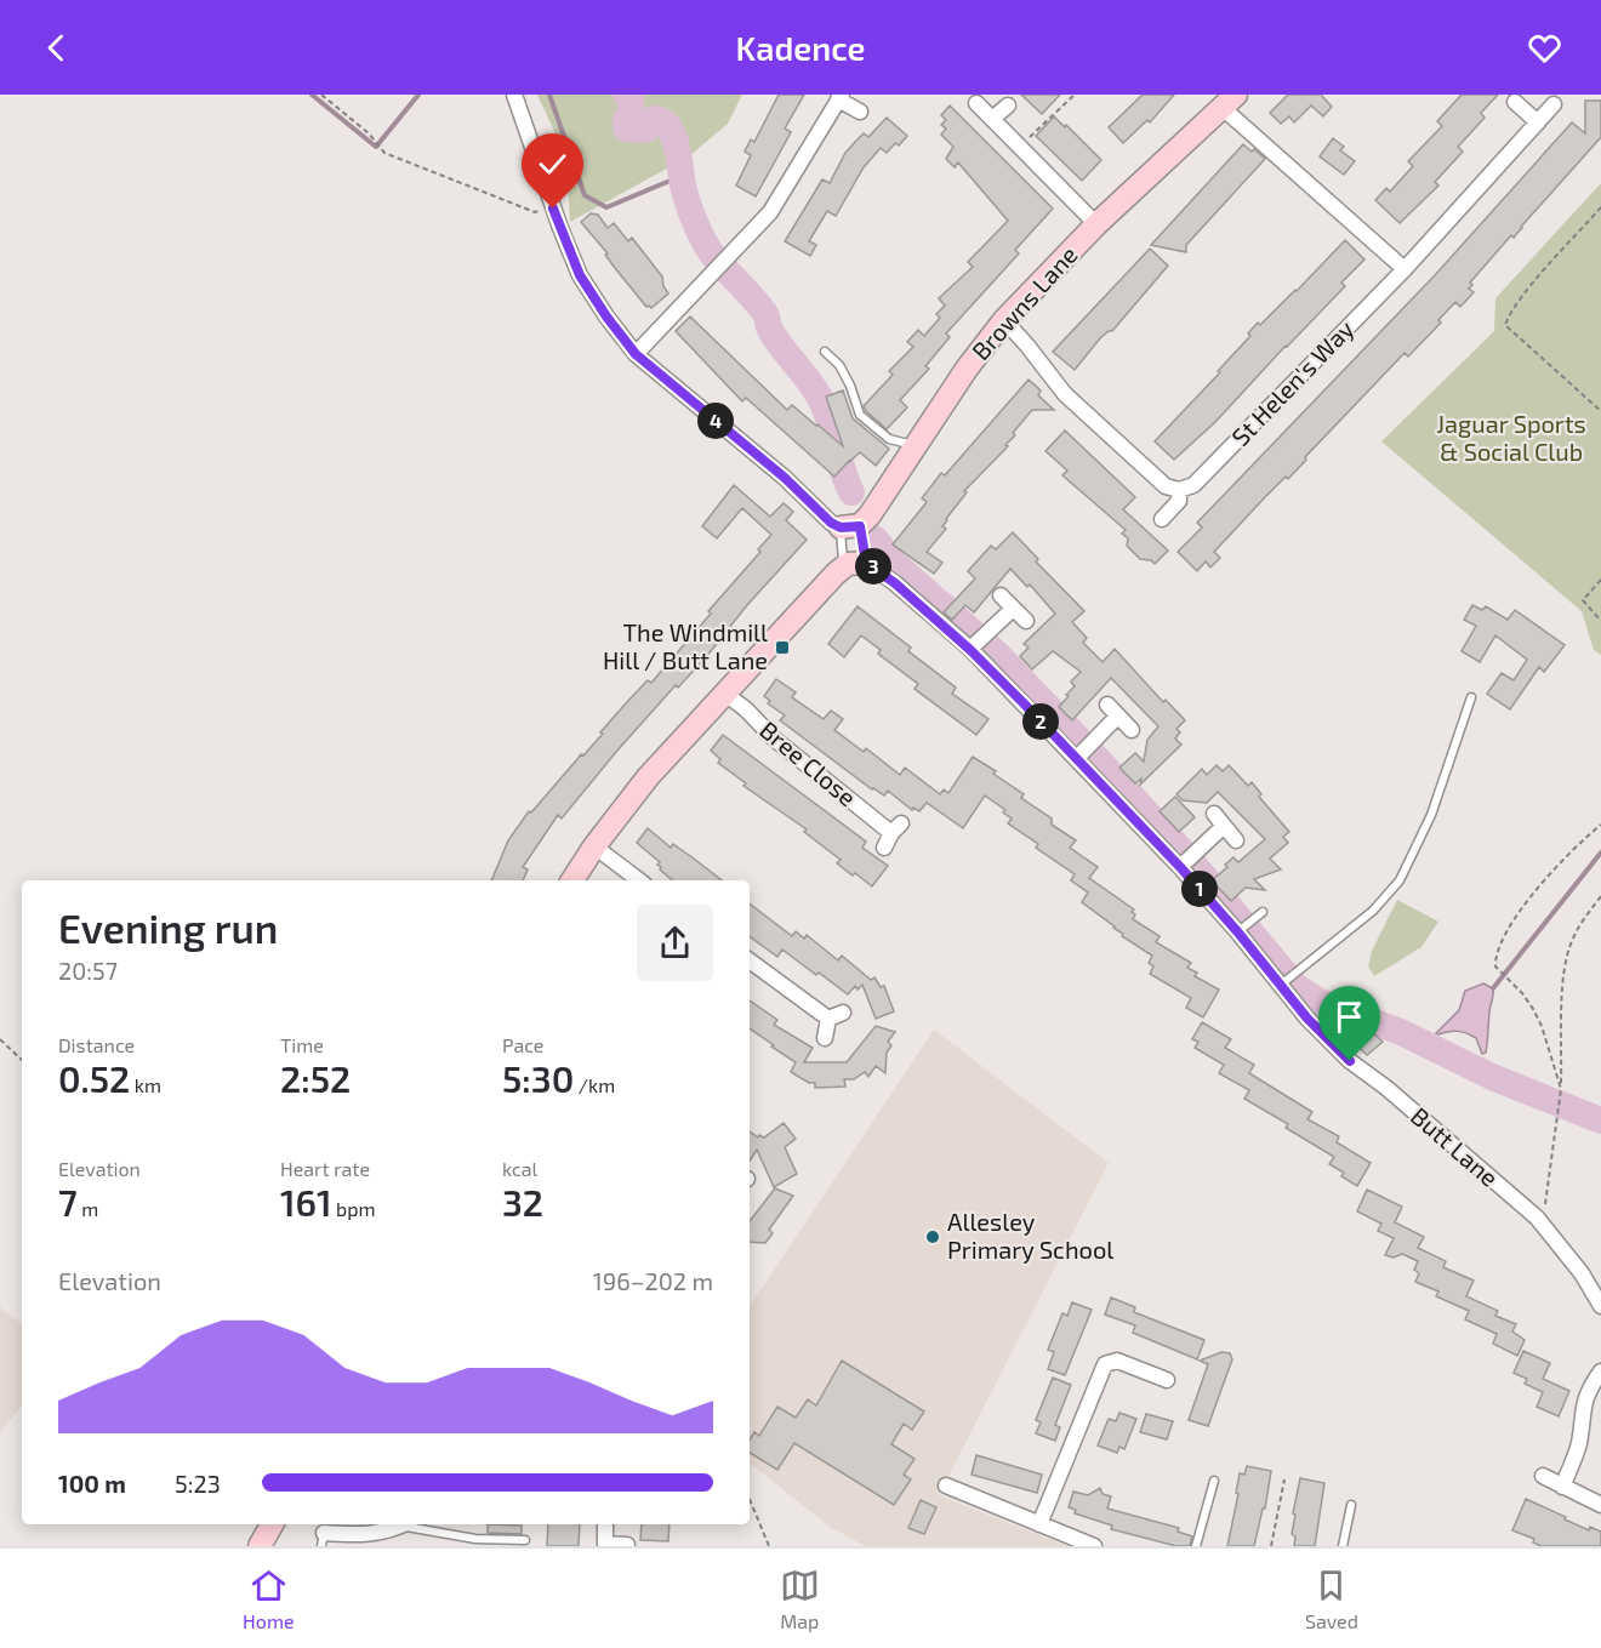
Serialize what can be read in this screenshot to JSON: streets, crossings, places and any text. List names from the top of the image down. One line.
{"streets":{"street":["Browns Lane","St Helen's Way","Bree Close","Butt Lane"]},"parks":["Jaguar Sports & Social Club"],"places":{"transit":["The Windmill Hill / Butt Lane"],"other":["Allesley Primary School"]},"page":{"header":"Kadence","pins":["4","3","2","1"],"heading":["Evening run","20:57"],"stats":[["Distance","0.52 km"],["Time","2:52"],["Pace","5:30 /km"],["Elevation","7 m"],["Heart rate","161 bpm"],["kcal","32"]],"chart":["Elevation","196–202 m"],"list":[{"name":"100 m","note":"5:23"}],"tabs":["Home","Map","Saved"]}}
